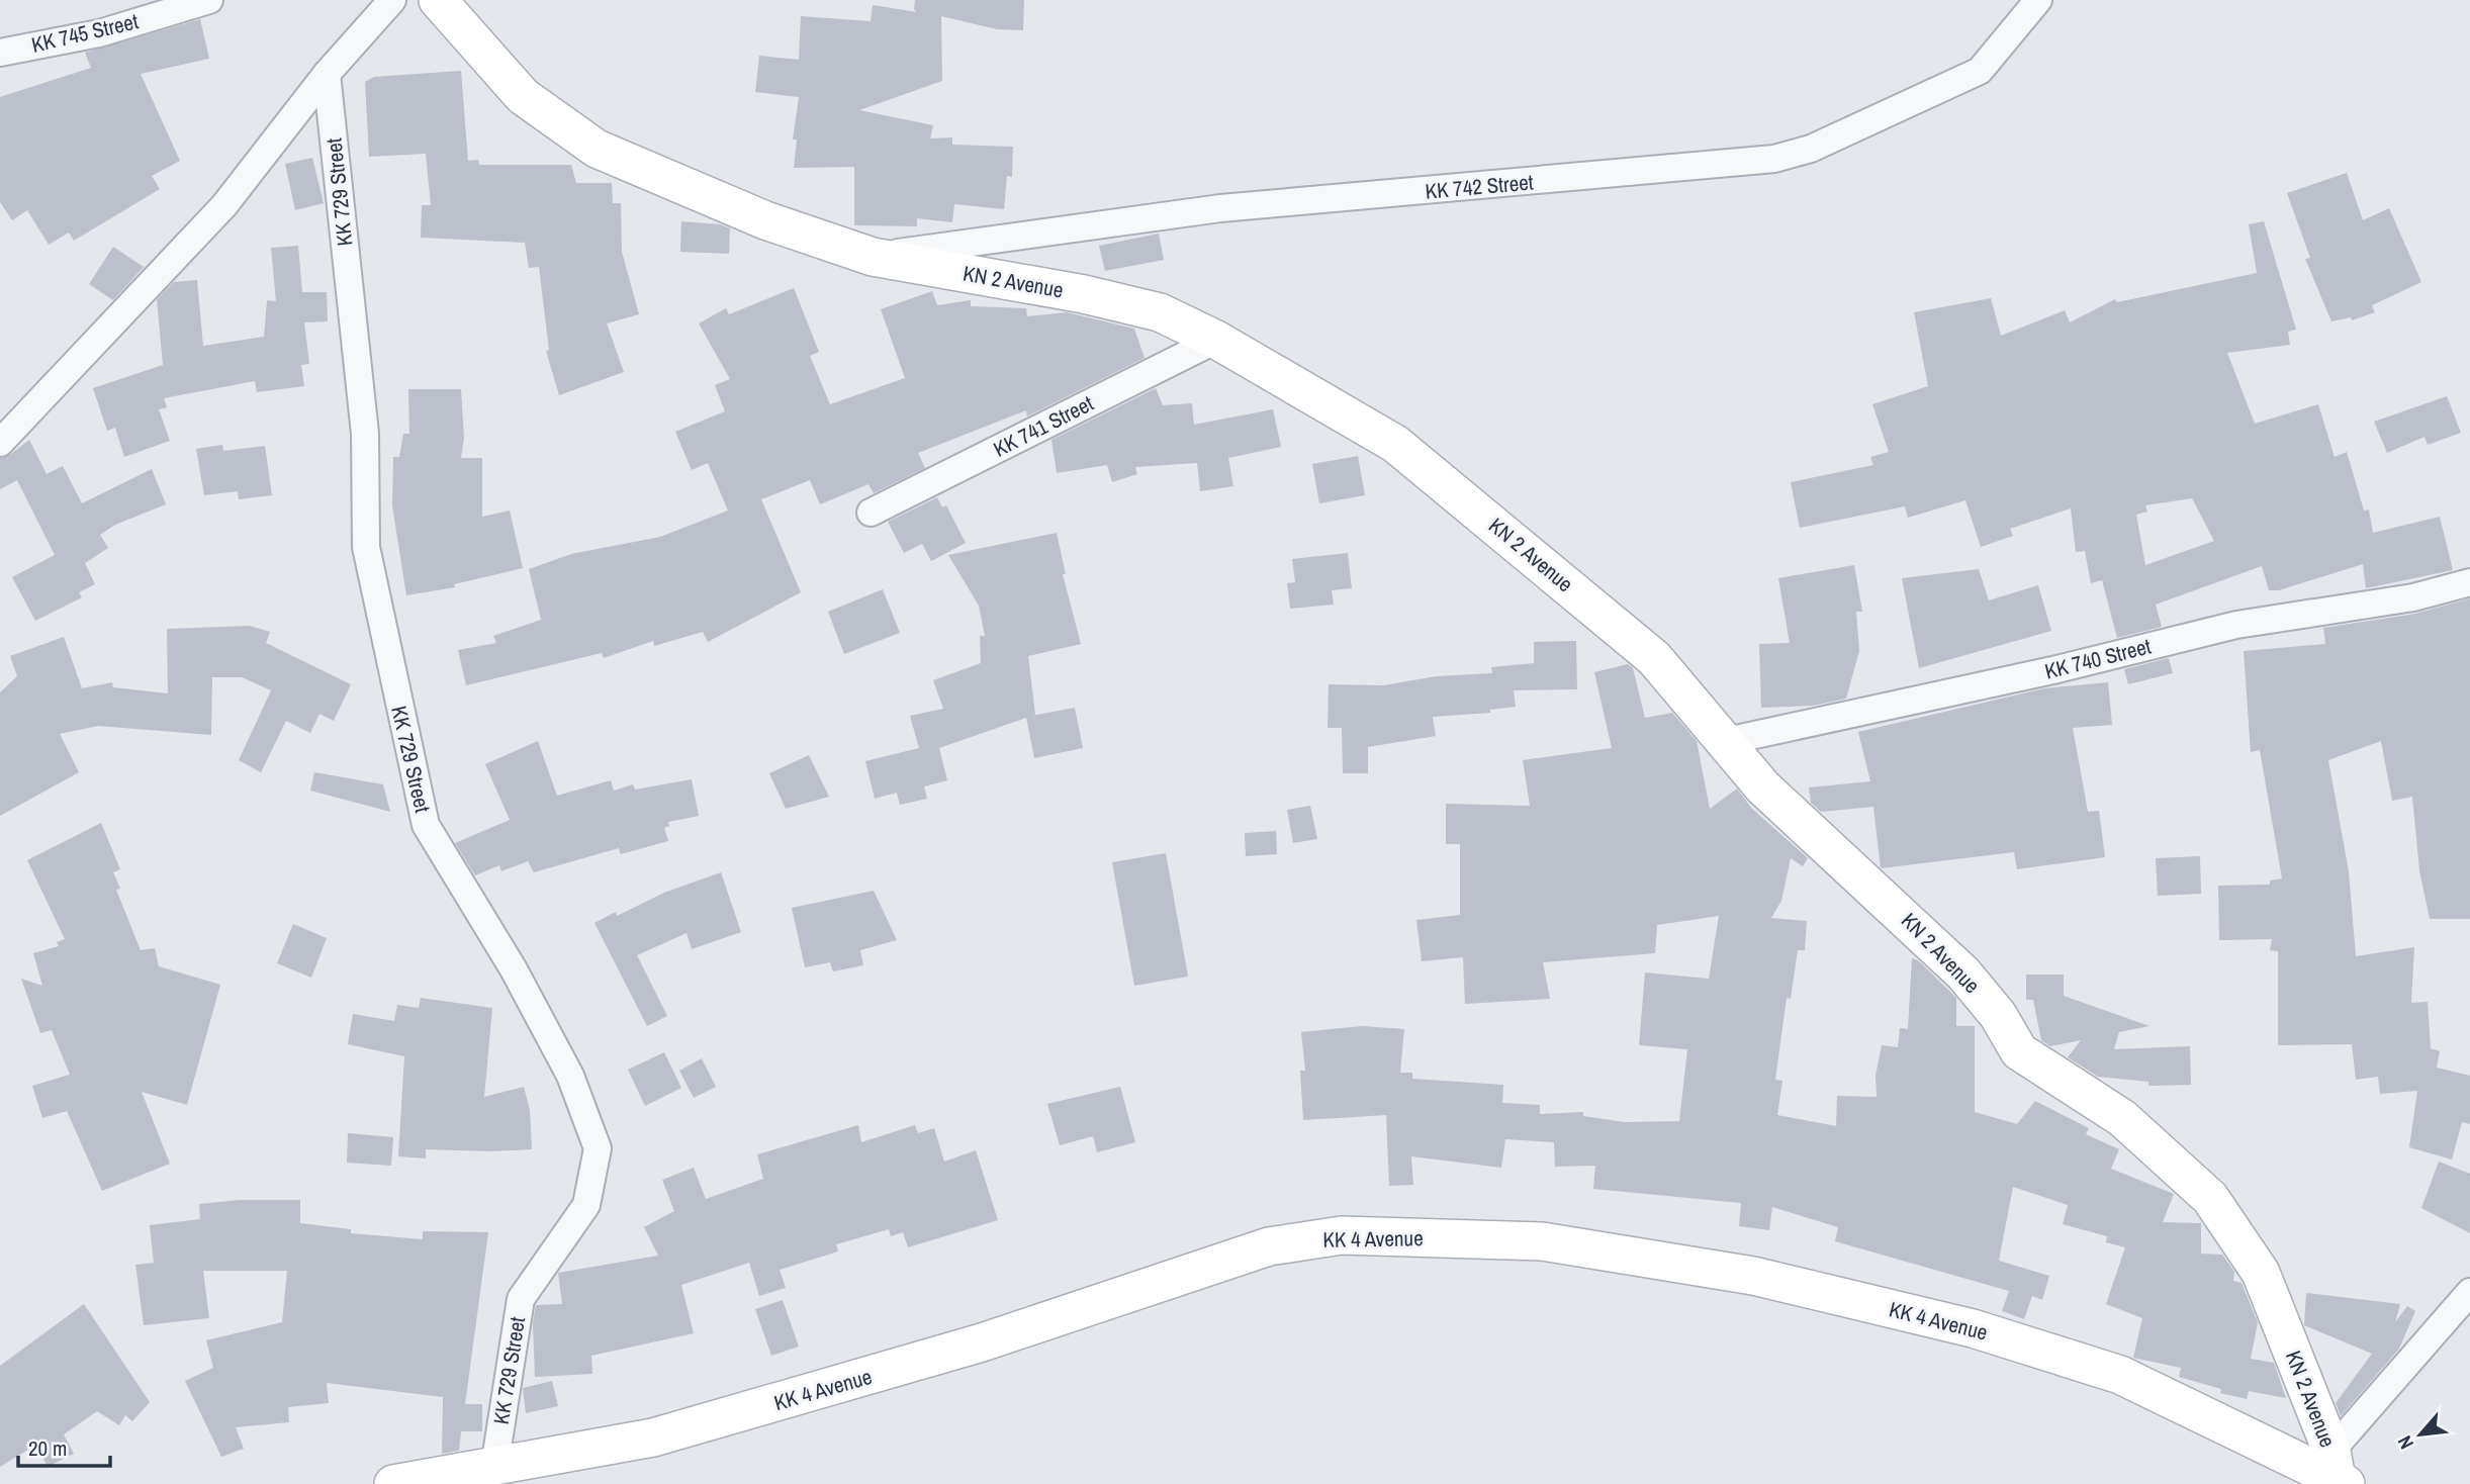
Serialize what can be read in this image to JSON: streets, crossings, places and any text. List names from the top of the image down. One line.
{"streets":{"street":["KK 745 Street","KK 742 Street","KK 729 Street","KN 2 Avenue","KK 741 Street","KK 740 Street","KK 4 Avenue"]},"crossings":[["KK 742 Street","KN 2 Avenue"],["KK 729 Street","KK 4 Avenue"],["KN 2 Avenue","KK 741 Street"],["KN 2 Avenue","KK 740 Street"],["KN 2 Avenue","KK 4 Avenue"]],"scale_bar":"20 m","north":"bottom left"}
